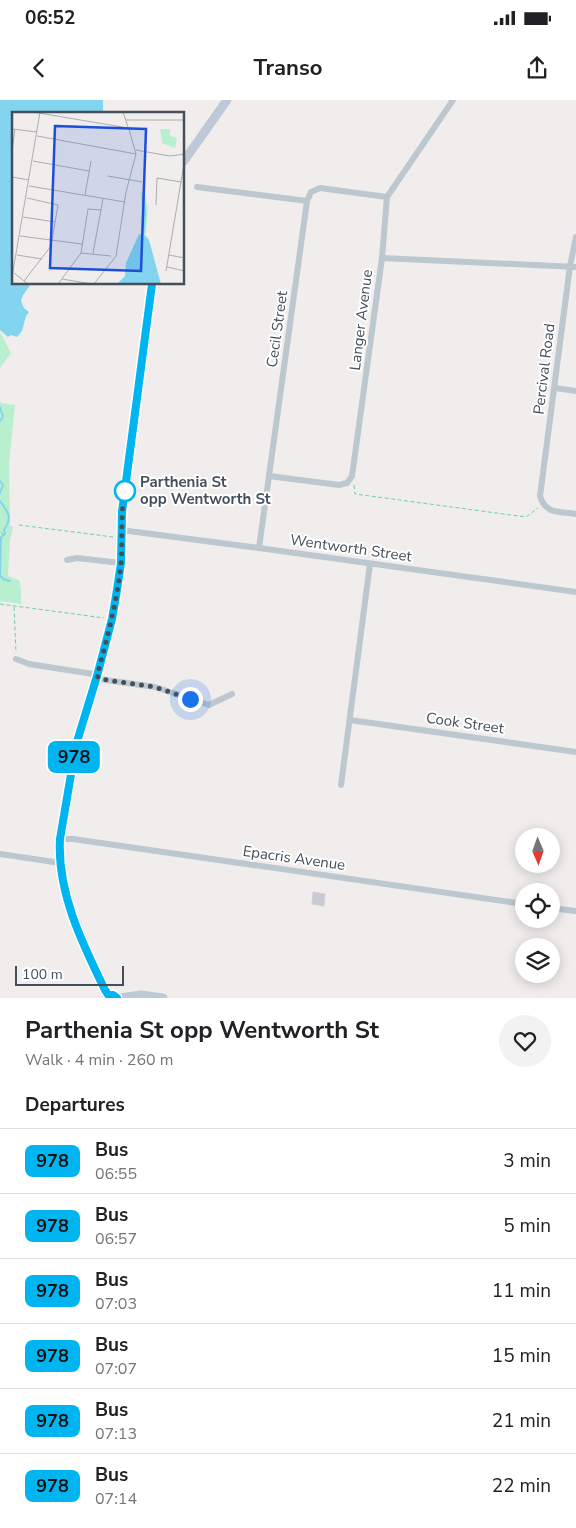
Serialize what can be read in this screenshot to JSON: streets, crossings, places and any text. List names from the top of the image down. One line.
{"streets":{"street":["Langer Avenue","Cecil Street","Percival Road","Wentworth Street","Cook Street","Epacris Avenue"]},"crossings":[["Cecil Street","Wentworth Street"]],"places":["Parthenia St opp Wentworth St"],"lines":["bus line 978"],"scale_bar":"100 m","north":"bottom","page":{"status":"06:52","header":"Transo","on_map":"978","scale":"100 m","heading":[["Parthenia St opp Wentworth St","Walk · 4 min · 260 m"],"Departures"],"list":[{"mark":"978","name":"Bus","note":"06:55","value":"3 min"},{"mark":"978","name":"Bus","note":"06:57","value":"5 min"},{"mark":"978","name":"Bus","note":"07:03","value":"11 min"},{"mark":"978","name":"Bus","note":"07:07","value":"15 min"},{"mark":"978","name":"Bus","note":"07:13","value":"21 min"},{"mark":"978","name":"Bus","note":"07:14","value":"22 min"}]}}
